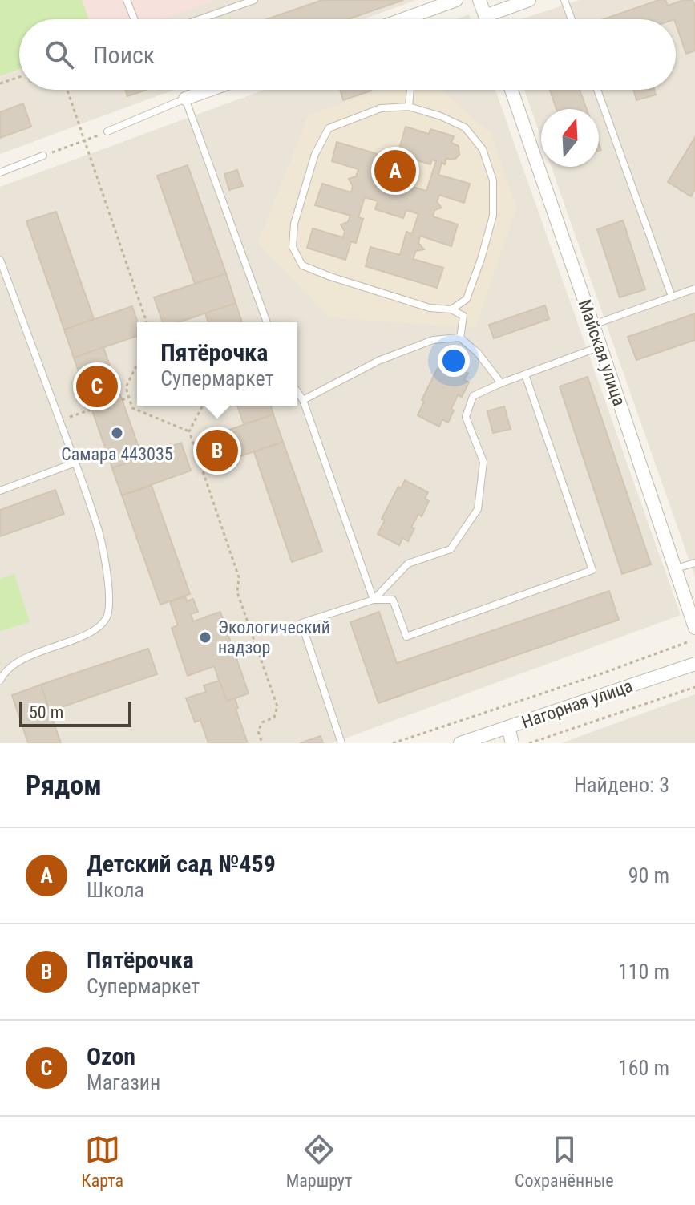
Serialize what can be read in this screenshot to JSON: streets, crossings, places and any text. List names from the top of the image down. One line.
{"streets":{"street":["Майская улица","Нагорная улица"]},"places":["Самара 443035","Экологический надзор"],"scale_bar":"50 m","north":"top","page":{"search":"Поиск","pins":["A","C","B"],"popup":["Пятёрочка","Супермаркет"],"scale":"50 m","heading":["Рядом","Найдено: 3"],"list":[{"mark":"A","name":"Детский сад №459","note":"Школа","value":"90 m"},{"mark":"B","name":"Пятёрочка","note":"Супермаркет","value":"110 m"},{"mark":"C","name":"Ozon","note":"Магазин","value":"160 m"}],"nav":["Карта","Маршрут","Сохранённые"]}}
